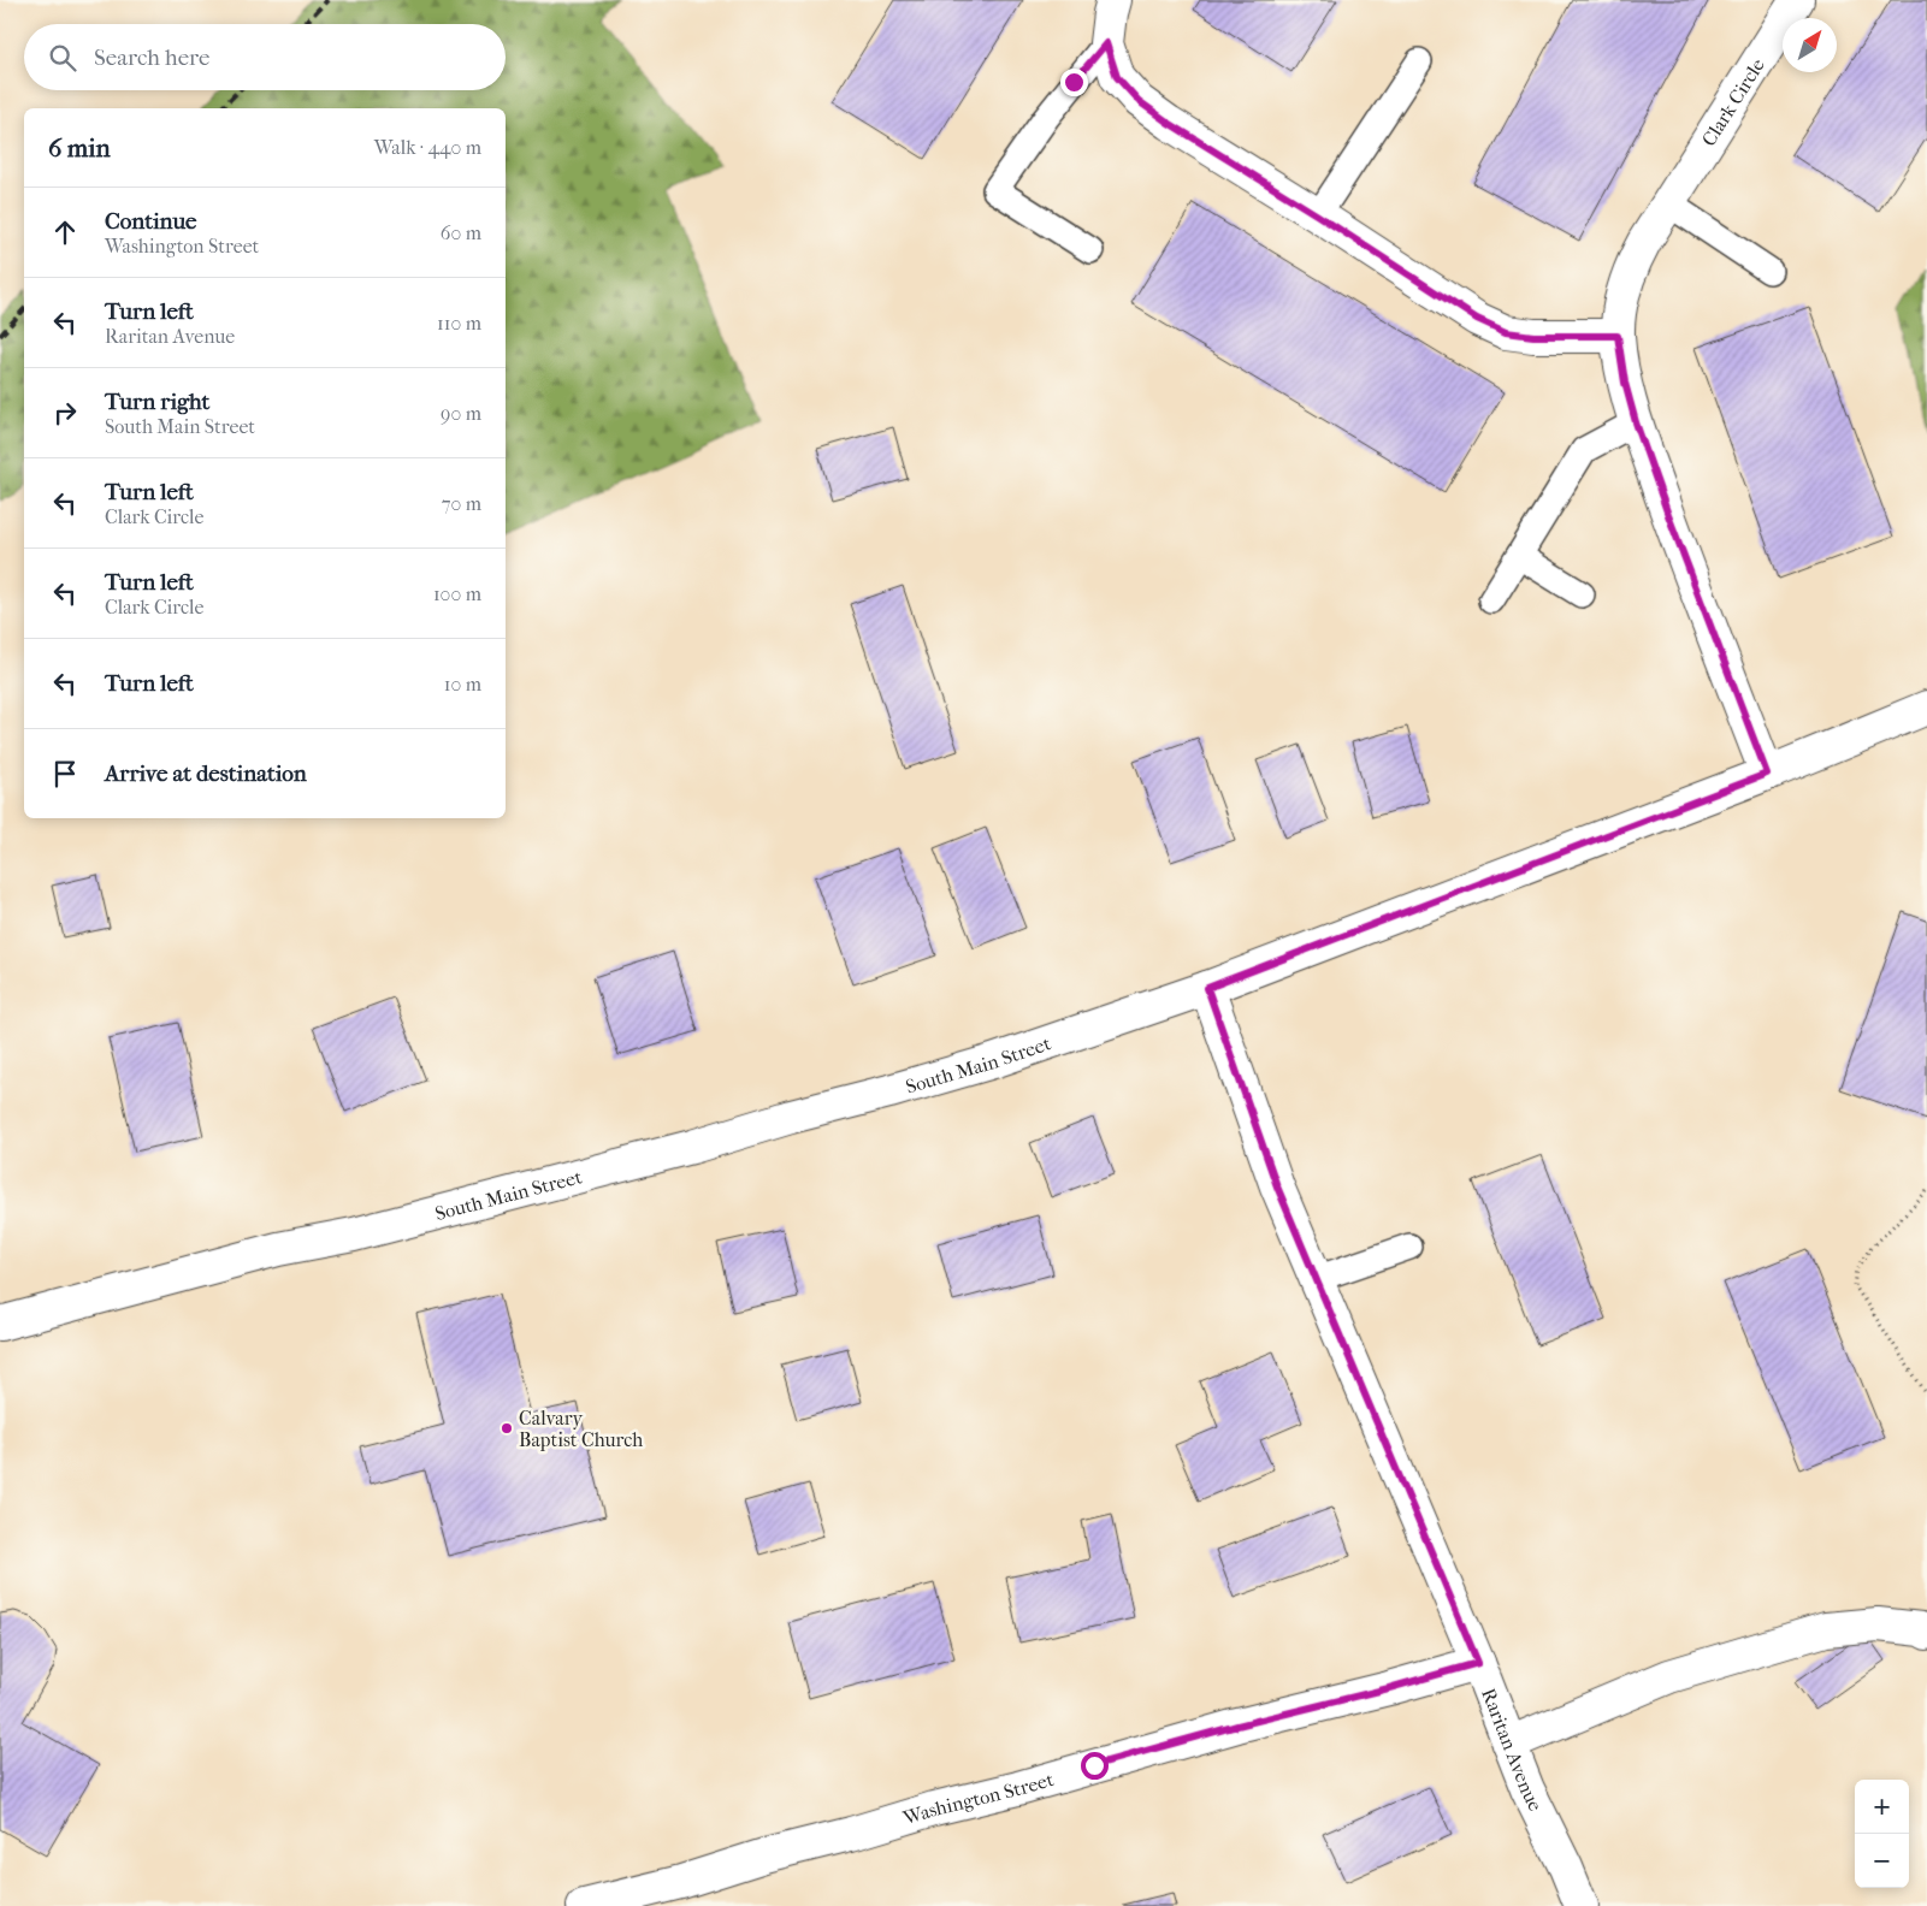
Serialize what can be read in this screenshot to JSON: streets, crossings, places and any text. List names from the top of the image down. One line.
{"streets":{"street":["Clark Circle","South Main Street","Raritan Avenue","Washington Street"]},"crossings":[["Clark Circle","South Main Street"],["South Main Street","Raritan Avenue"],["Raritan Avenue","Washington Street"]],"places":["Calvary Baptist Church"],"north":"top right","page":{"search":"Search here","heading":["6 min","Walk · 440 m"],"list":[["Continue","Washington Street","60 m"],["Turn left","Raritan Avenue","110 m"],["Turn right","South Main Street","90 m"],["Turn left","Clark Circle","70 m"],["Turn left","Clark Circle","100 m"],["Turn left","10 m"],"Arrive at destination"],"map_buttons":["+","−"]}}
